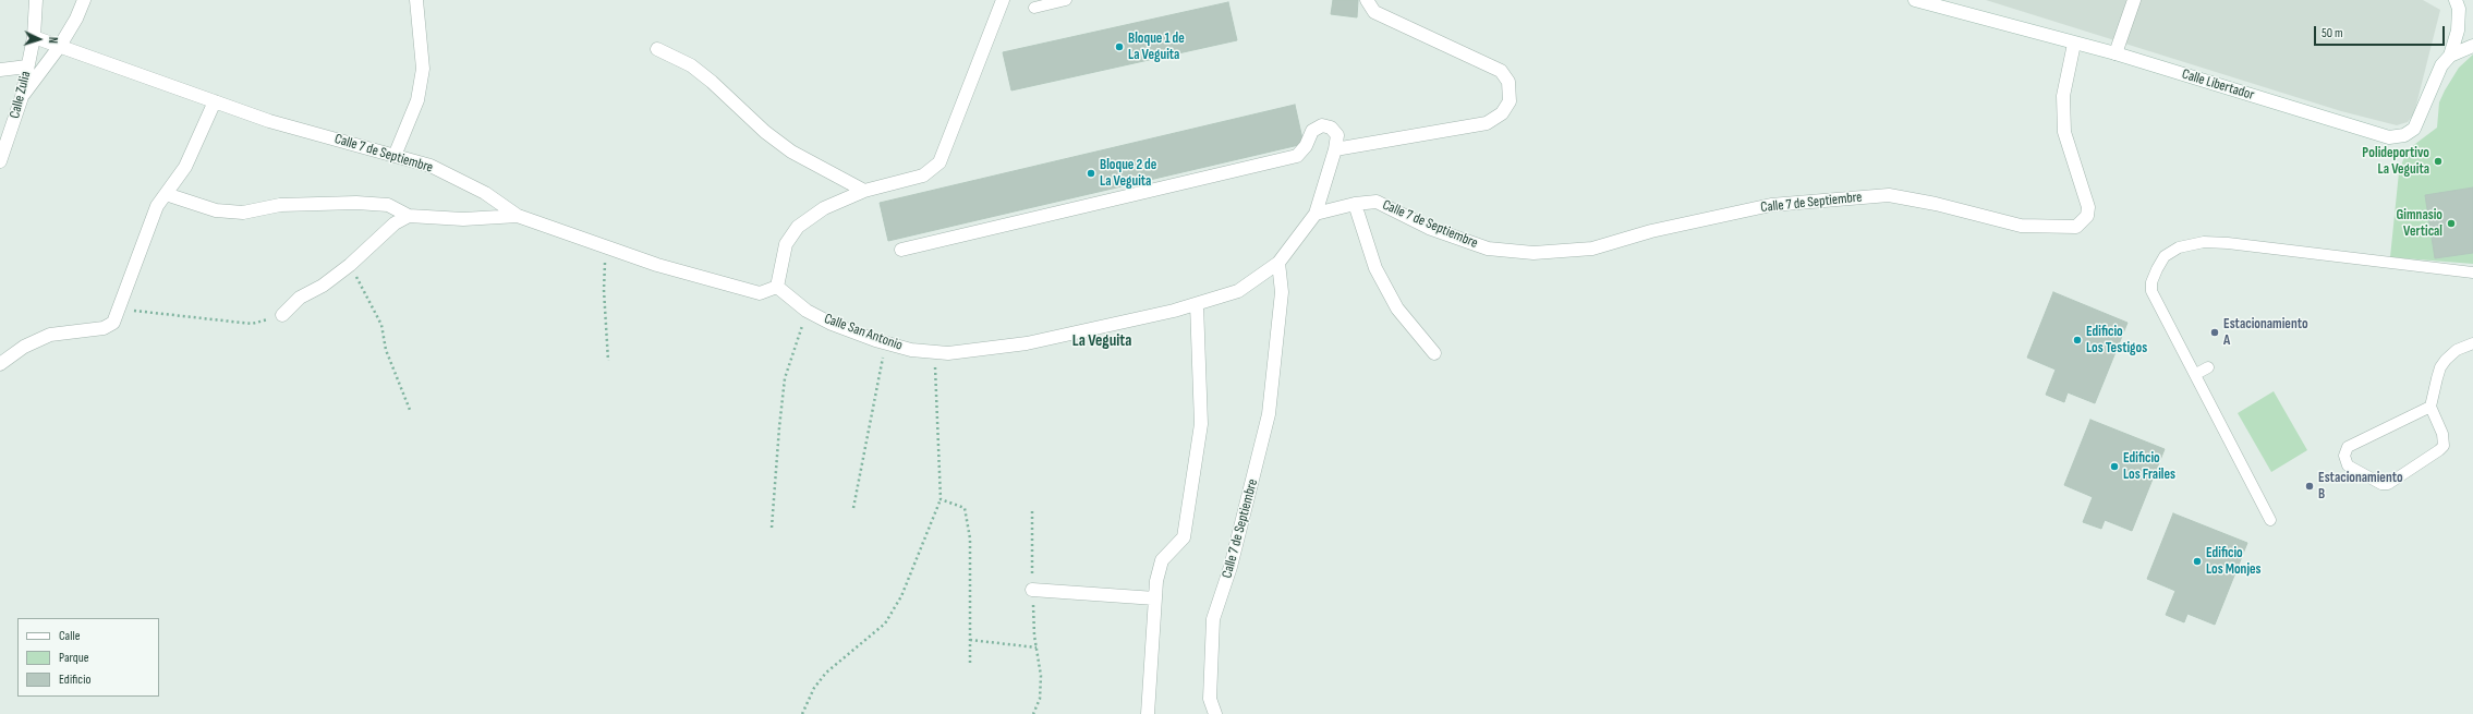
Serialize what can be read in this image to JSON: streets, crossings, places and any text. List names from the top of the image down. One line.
{"streets":{"street":["Calle Libertador","Calle Zulia","Calle 7 de Septiembre","Calle San Antonio"]},"crossings":[["Calle Libertador","Calle 7 de Septiembre"],["Calle Zulia","Calle 7 de Septiembre"],["Calle 7 de Septiembre","Calle San Antonio"]],"districts":["La Veguita"],"places":["Bloque 1 de La Veguita","Polideportivo La Veguita","Bloque 2 de La Veguita","Gimnasio Vertical","Estacionamiento A","Edificio Los Testigos","Edificio Los Frailes","Estacionamiento B","Edificio Los Monjes"],"legend":["Calle","Parque","Edificio"],"scale_bar":"50 m","north":"right"}
